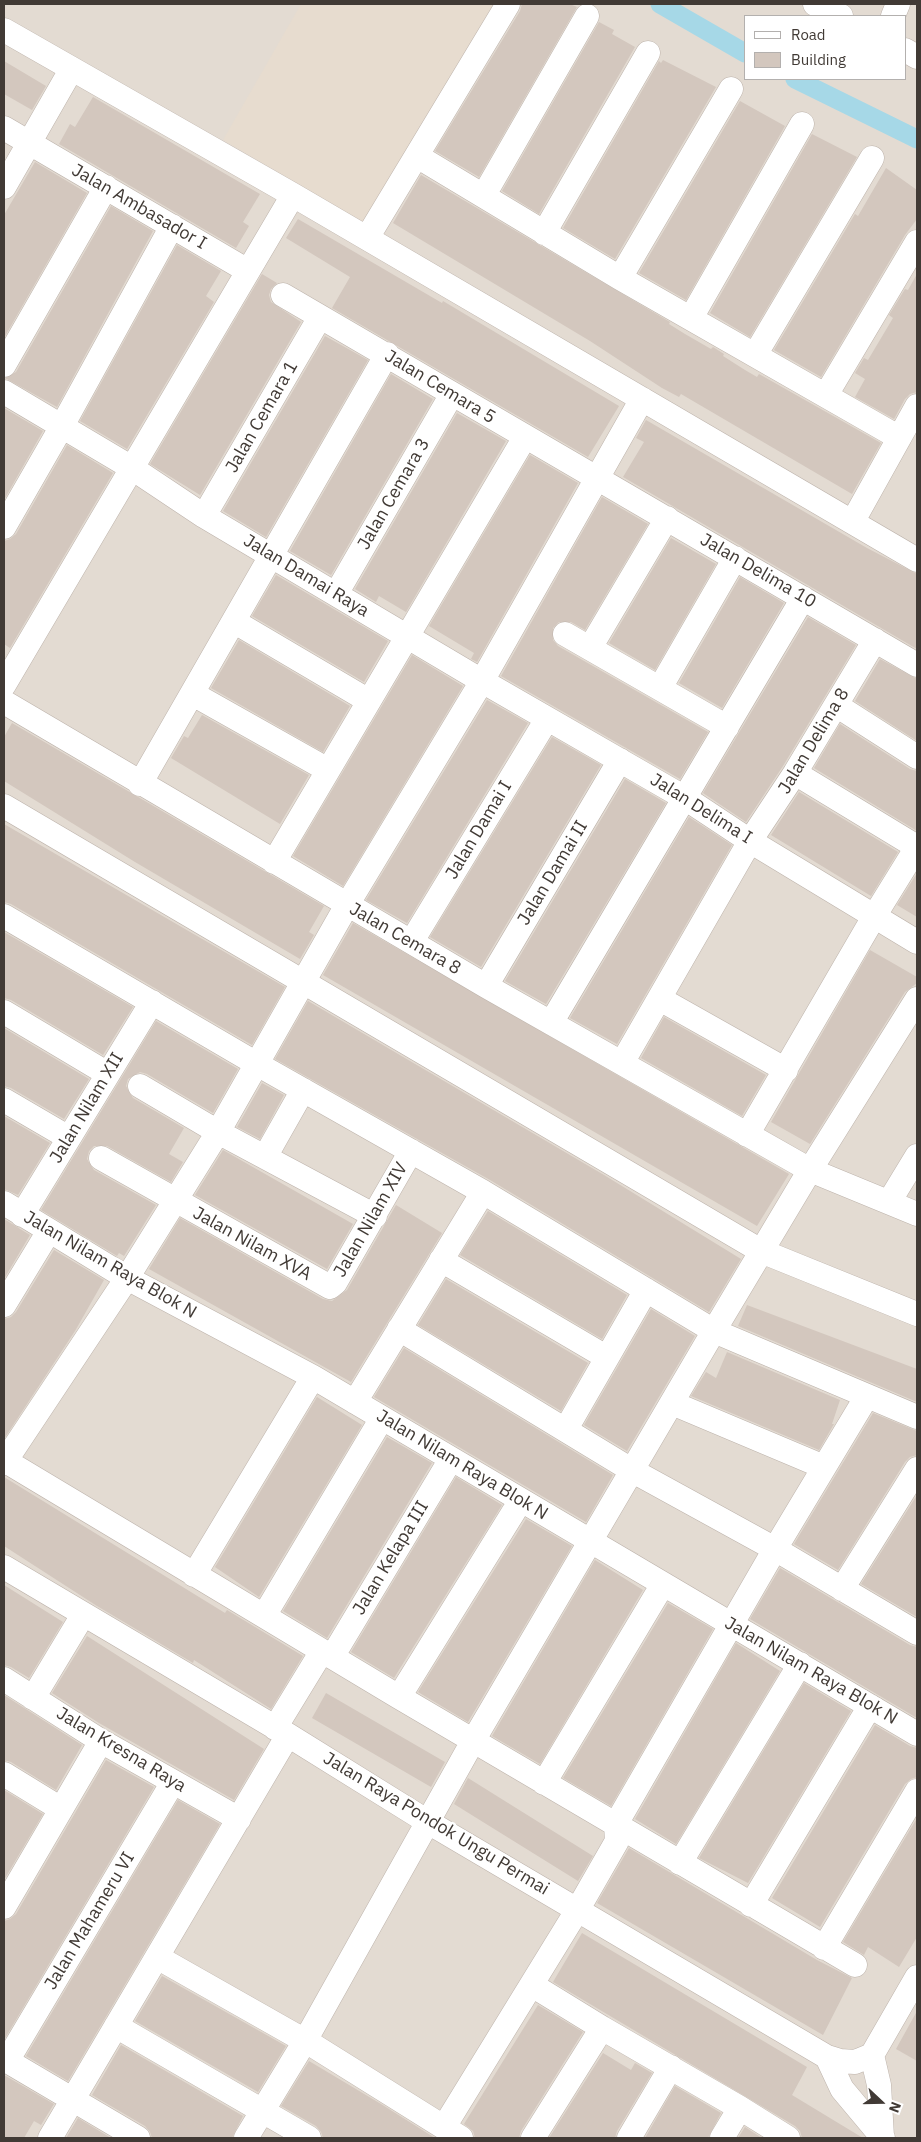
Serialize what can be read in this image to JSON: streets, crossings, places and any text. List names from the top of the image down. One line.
{"streets":{"street":["Jalan Ambasador I","Jalan Cemara 5","Jalan Cemara 1","Jalan Cemara 3","Jalan Delima 10","Jalan Damai Raya","Jalan Delima 8","Jalan Delima I","Jalan Damai I","Jalan Damai II","Jalan Cemara 8","Jalan Nilam XII","Jalan Nilam XIV","Jalan Nilam XVA","Jalan Nilam Raya Blok N","Jalan Kelapa III","Jalan Kresna Raya","Jalan Raya Pondok Ungu Permai","Jalan Mahameru VI"]},"crossings":[["Jalan Cemara 5","Jalan Cemara 1"],["Jalan Cemara 5","Jalan Cemara 3"],["Jalan Cemara 5","Jalan Delima 10"],["Jalan Cemara 1","Jalan Damai Raya"],["Jalan Cemara 3","Jalan Damai Raya"],["Jalan Delima 10","Jalan Delima 8"],["Jalan Damai Raya","Jalan Delima I"],["Jalan Delima 8","Jalan Delima I"],["Jalan Delima 8","Jalan Cemara 8"],["Jalan Delima I","Jalan Damai I"],["Jalan Delima I","Jalan Damai II"],["Jalan Damai I","Jalan Cemara 8"],["Jalan Damai II","Jalan Cemara 8"],["Jalan Nilam XII","Jalan Nilam Raya Blok N"],["Jalan Nilam XIV","Jalan Nilam XVA"],["Jalan Nilam Raya Blok N","Jalan Kelapa III"],["Jalan Kelapa III","Jalan Kresna Raya"],["Jalan Kelapa III","Jalan Raya Pondok Ungu Permai"],["Jalan Kresna Raya","Jalan Mahameru VI"]],"legend":["Road","Building"],"north":"right"}
